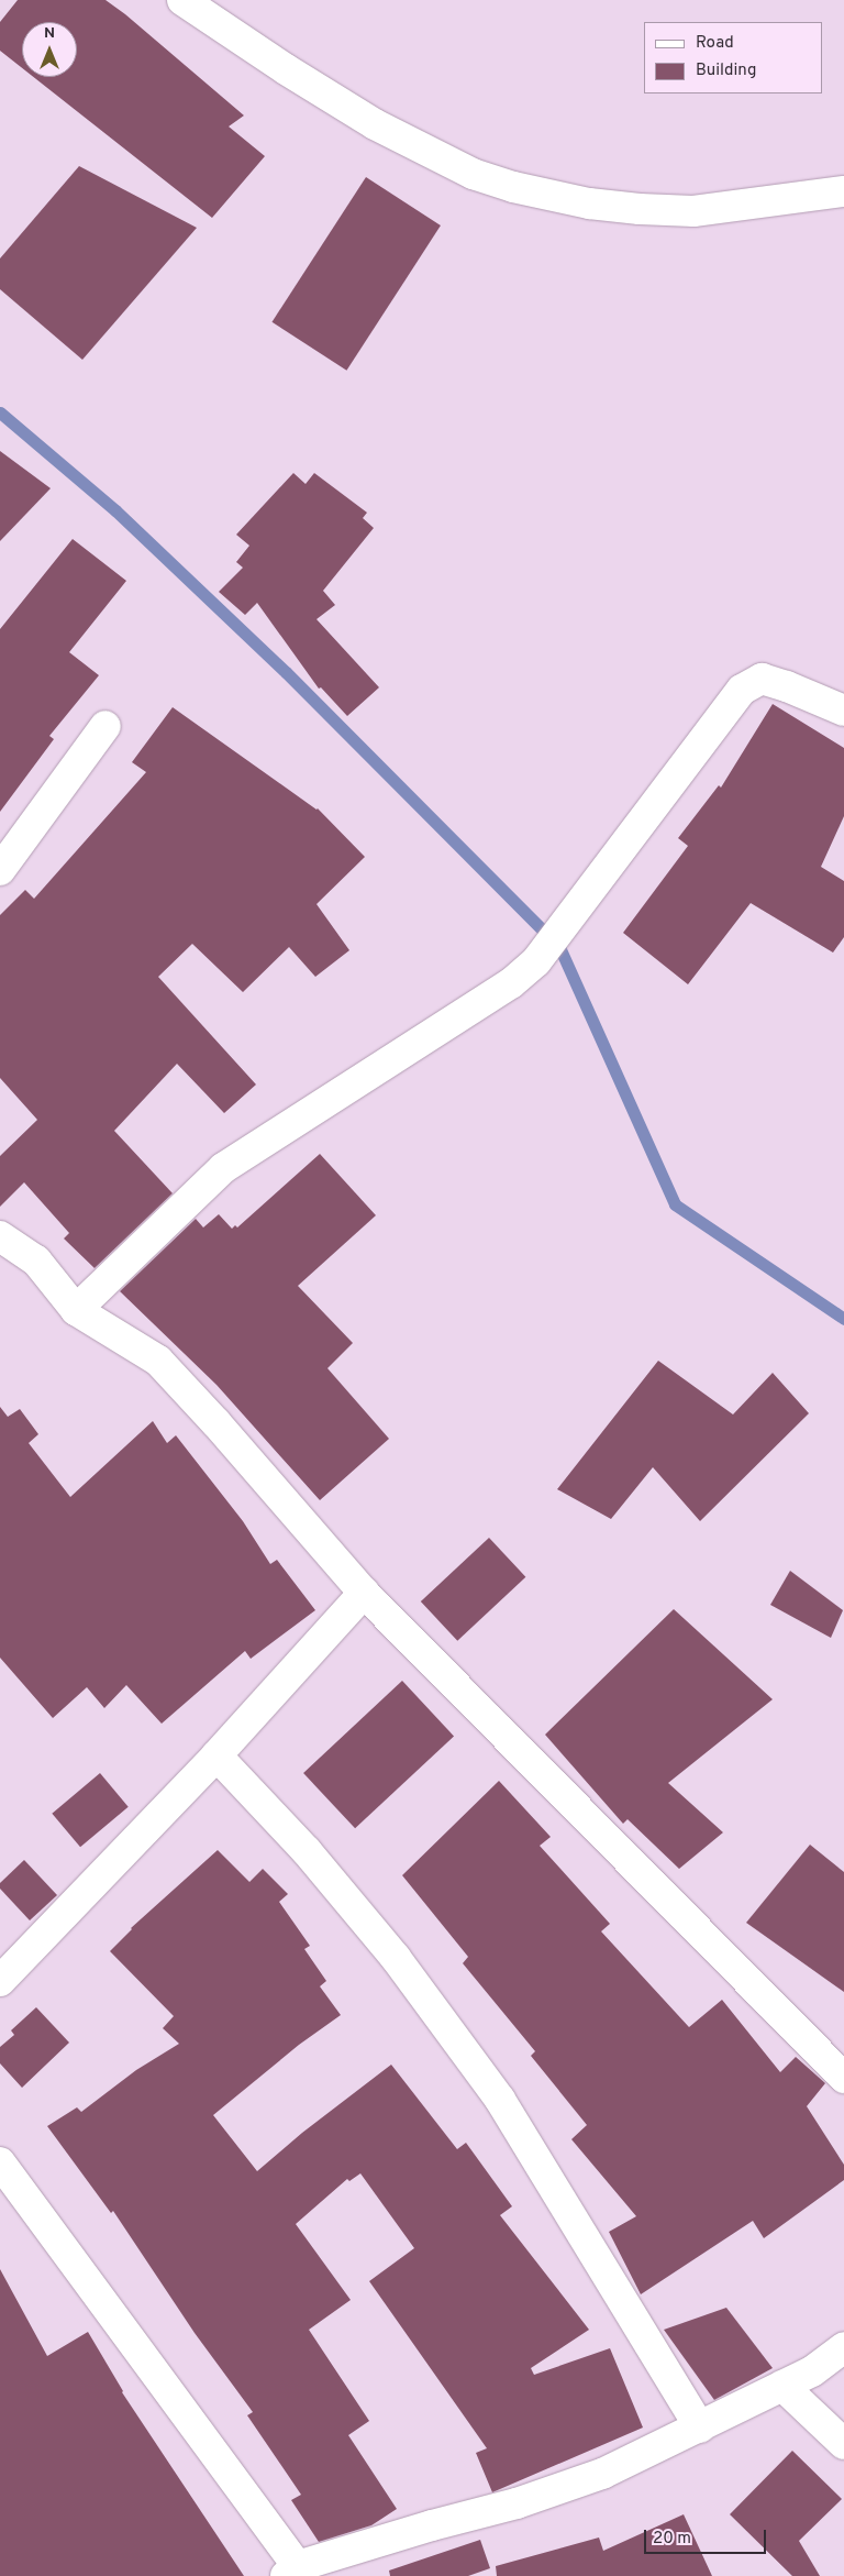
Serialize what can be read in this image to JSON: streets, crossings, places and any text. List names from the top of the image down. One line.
{"legend":["Road","Building"],"scale_bar":"20 m","north":"top"}
